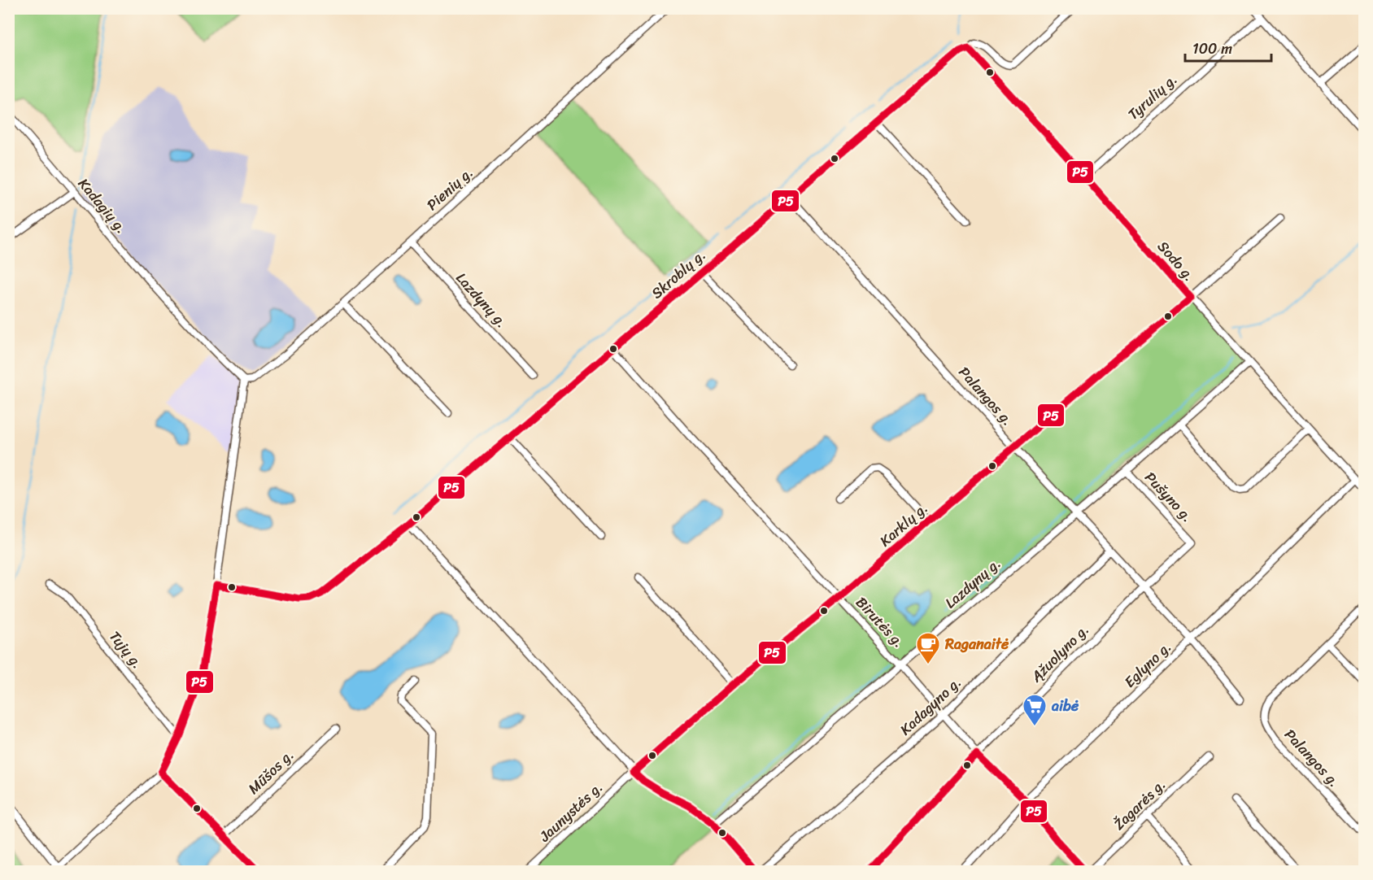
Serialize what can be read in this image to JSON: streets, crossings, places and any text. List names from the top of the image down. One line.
{"streets":{"street":["Tyrulių g.","Pienių g.","Kadagių g.","Sodo g.","Skroblų g.","Lazdynų g.","Palangos g.","Pušyno g.","Karklų g.","Birutės g.","Tujų g.","Ąžuolyno g.","Eglyno g.","Kadagyno g.","Mūšos g.","Žagarės g.","Jaunystės g."]},"crossings":[["Tyrulių g.","Sodo g."],["Pienių g.","Kadagių g."],["Pienių g.","Lazdynų g."],["Sodo g.","Skroblų g."],["Sodo g.","Lazdynų g."],["Sodo g.","Karklų g."],["Sodo g.","Eglyno g."],["Skroblų g.","Palangos g."],["Skroblų g.","Birutės g."],["Lazdynų g.","Palangos g."],["Lazdynų g.","Pušyno g."],["Lazdynų g.","Birutės g."],["Palangos g.","Karklų g."],["Palangos g.","Ąžuolyno g."],["Palangos g.","Eglyno g."],["Palangos g.","Kadagyno g."],["Pušyno g.","Ąžuolyno g."],["Karklų g.","Birutės g."],["Karklų g.","Jaunystės g."],["Birutės g.","Ąžuolyno g."],["Birutės g.","Eglyno g."],["Birutės g.","Kadagyno g."],["Birutės g.","Žagarės g."]],"places":{"cafe":["Raganaitė"],"supermarket":["aibė"]},"lines":["transit line P5"],"scale_bar":"100 m"}
